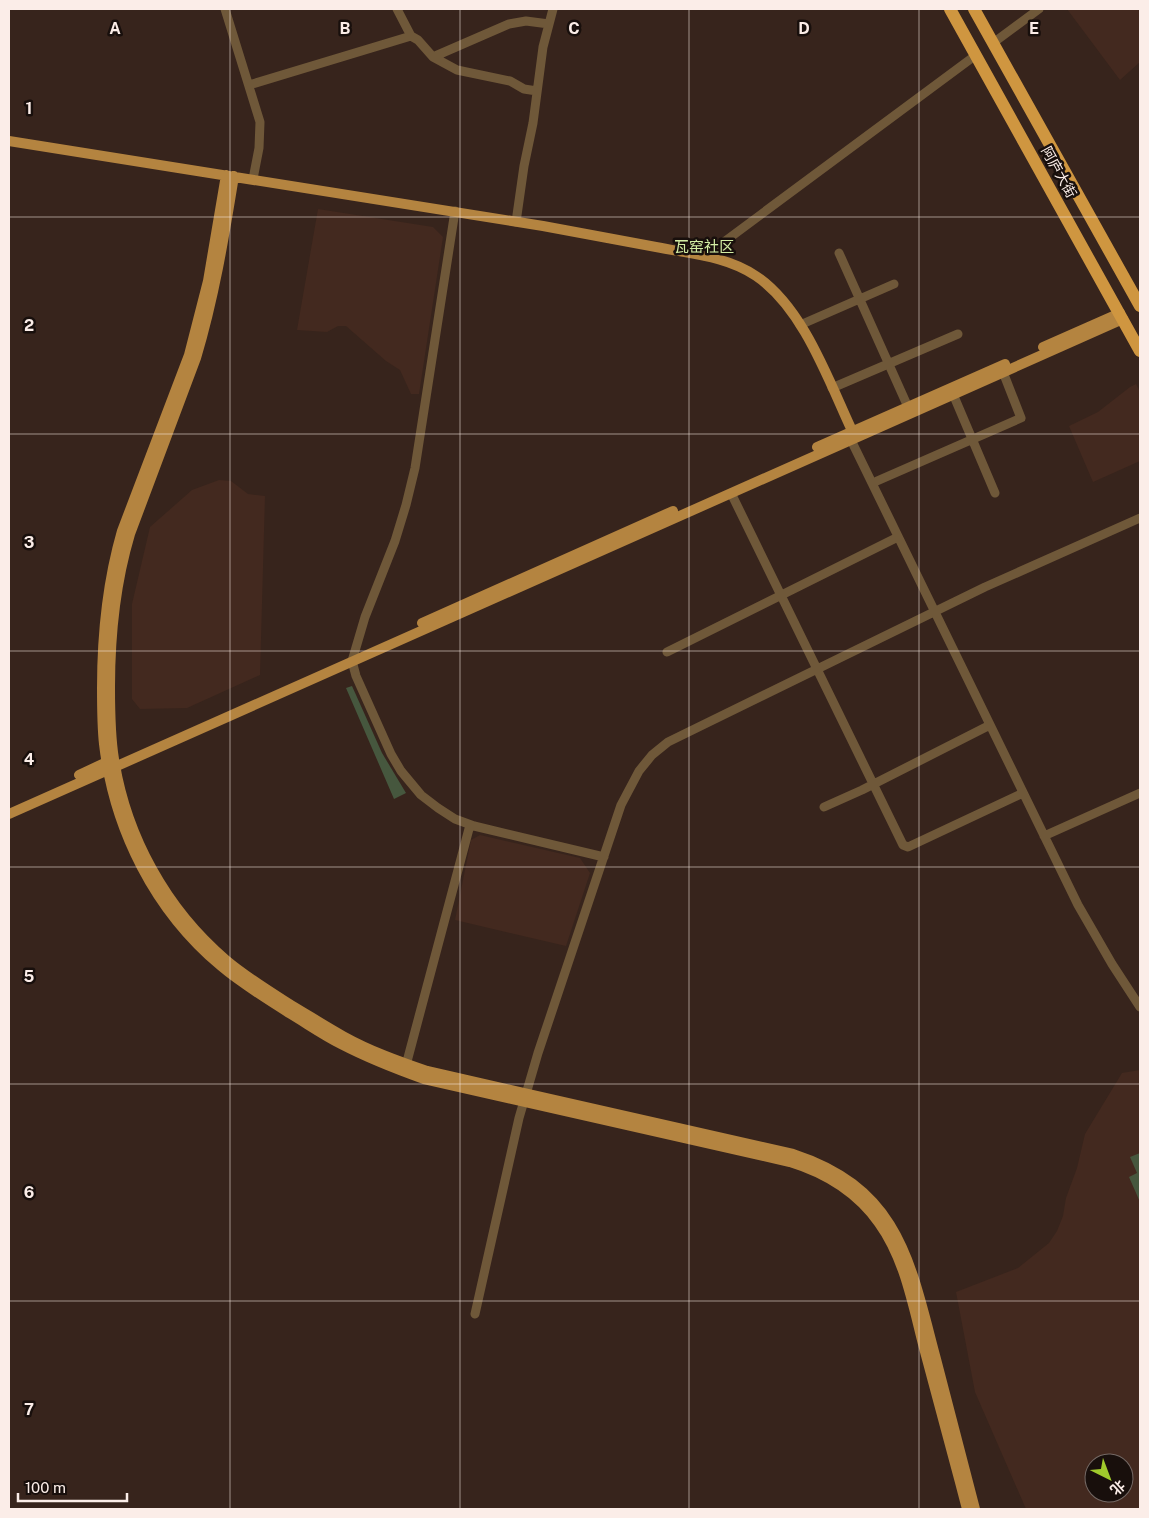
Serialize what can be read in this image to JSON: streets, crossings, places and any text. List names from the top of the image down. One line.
{"streets":{"highway":["阿庐大街"]},"districts":["瓦窑社区"],"scale_bar":"100 m","north":"bottom right","grid":{"columns":["A","B","C","D","E"],"rows":["1","2","3","4","5","6","7"]}}
